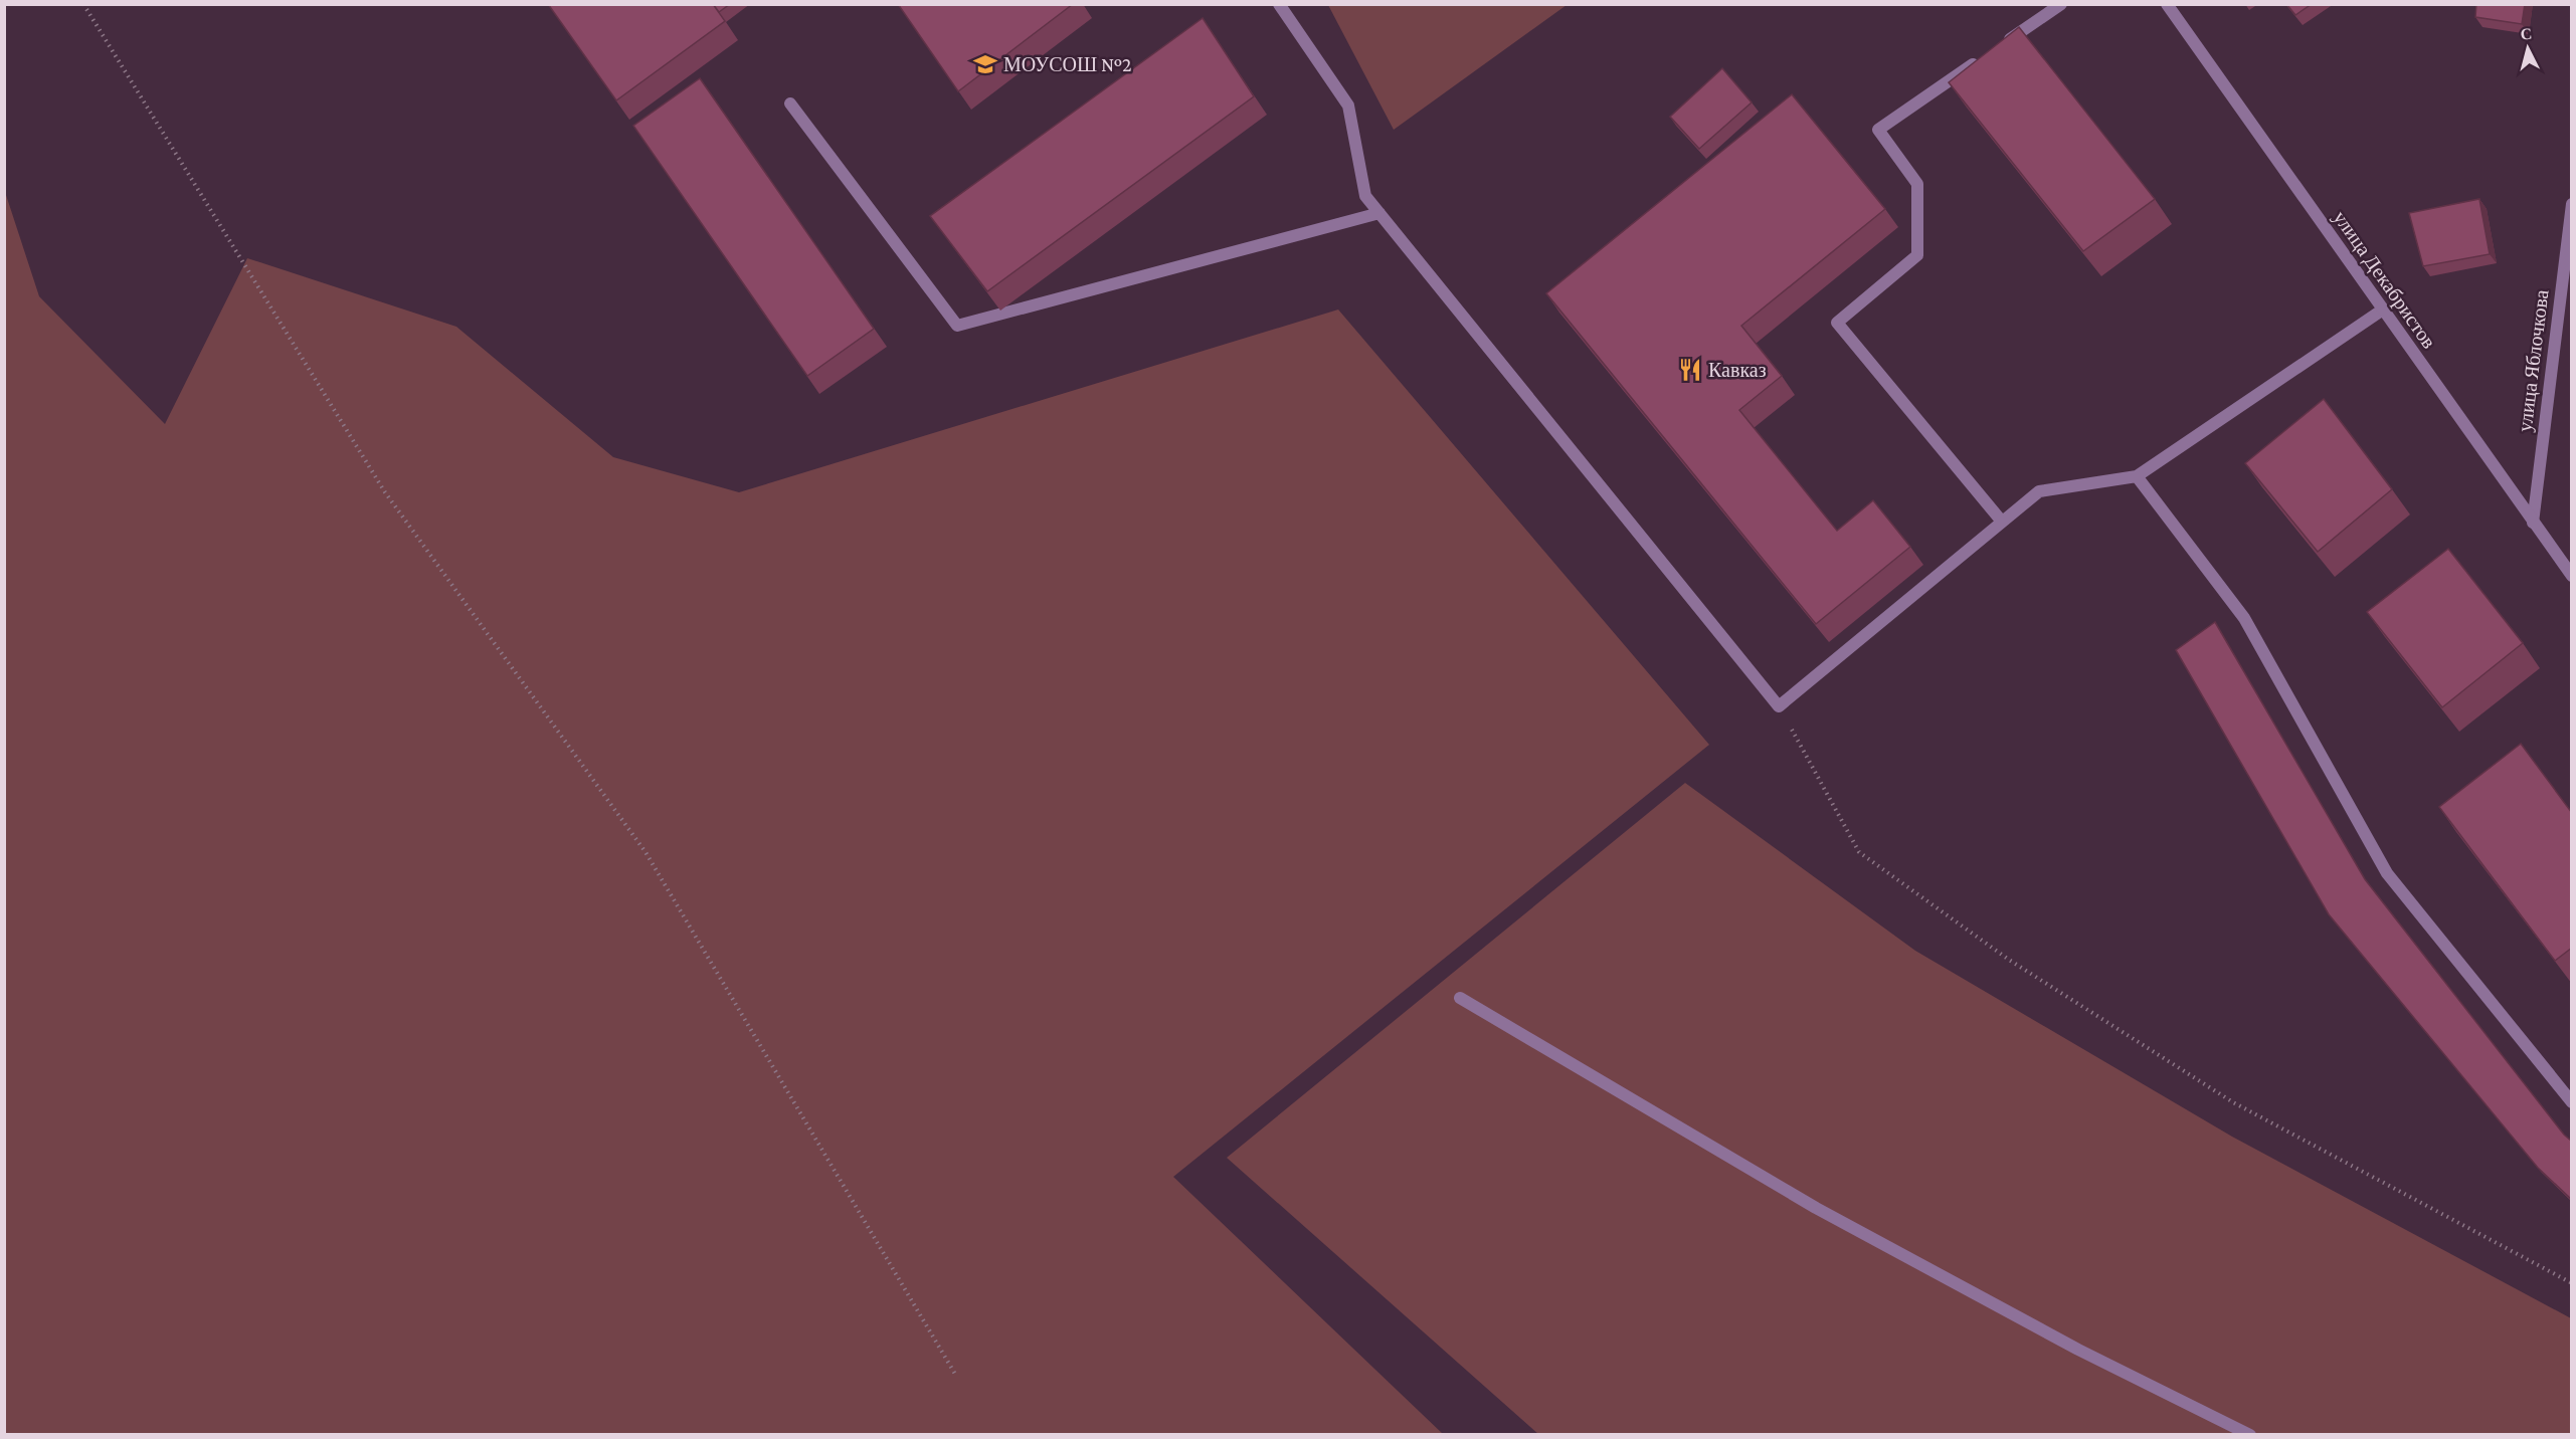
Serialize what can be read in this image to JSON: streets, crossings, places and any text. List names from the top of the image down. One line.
{"streets":{"street":["улица Декабристов","улица Яблочкова"]},"crossings":[["улица Декабристов","улица Яблочкова"]],"places":{"school or university":["МОУСОШ №2"],"restaurant":["Кавказ"]},"north":"top"}
